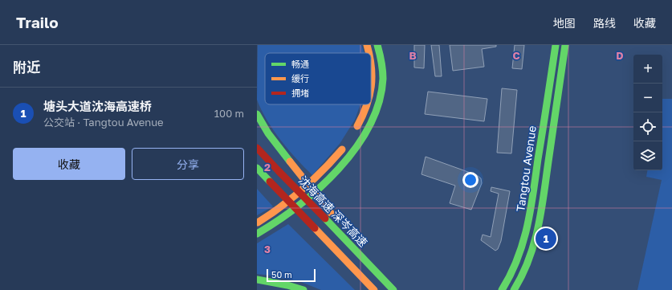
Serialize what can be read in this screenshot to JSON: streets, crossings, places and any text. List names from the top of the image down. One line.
{"streets":{"main road":["Tangtou Avenue","沈海高速 深岑高速"]},"legend":["畅通","缓行","拥堵"],"scale_bar":"50 m","page":{"header":"Trailo","nav":["地图","路线","收藏"],"heading":"附近","map_buttons":["+","−"],"list":[{"mark":"1","name":"塘头大道沈海高速桥","note":"公交站 · Tangtou Avenue","value":"100 m"}],"buttons":["收藏","分享"],"pins":"1","scale":"50 m"},"grid":{"columns":["B","C","D"],"rows":["2","3"]}}
